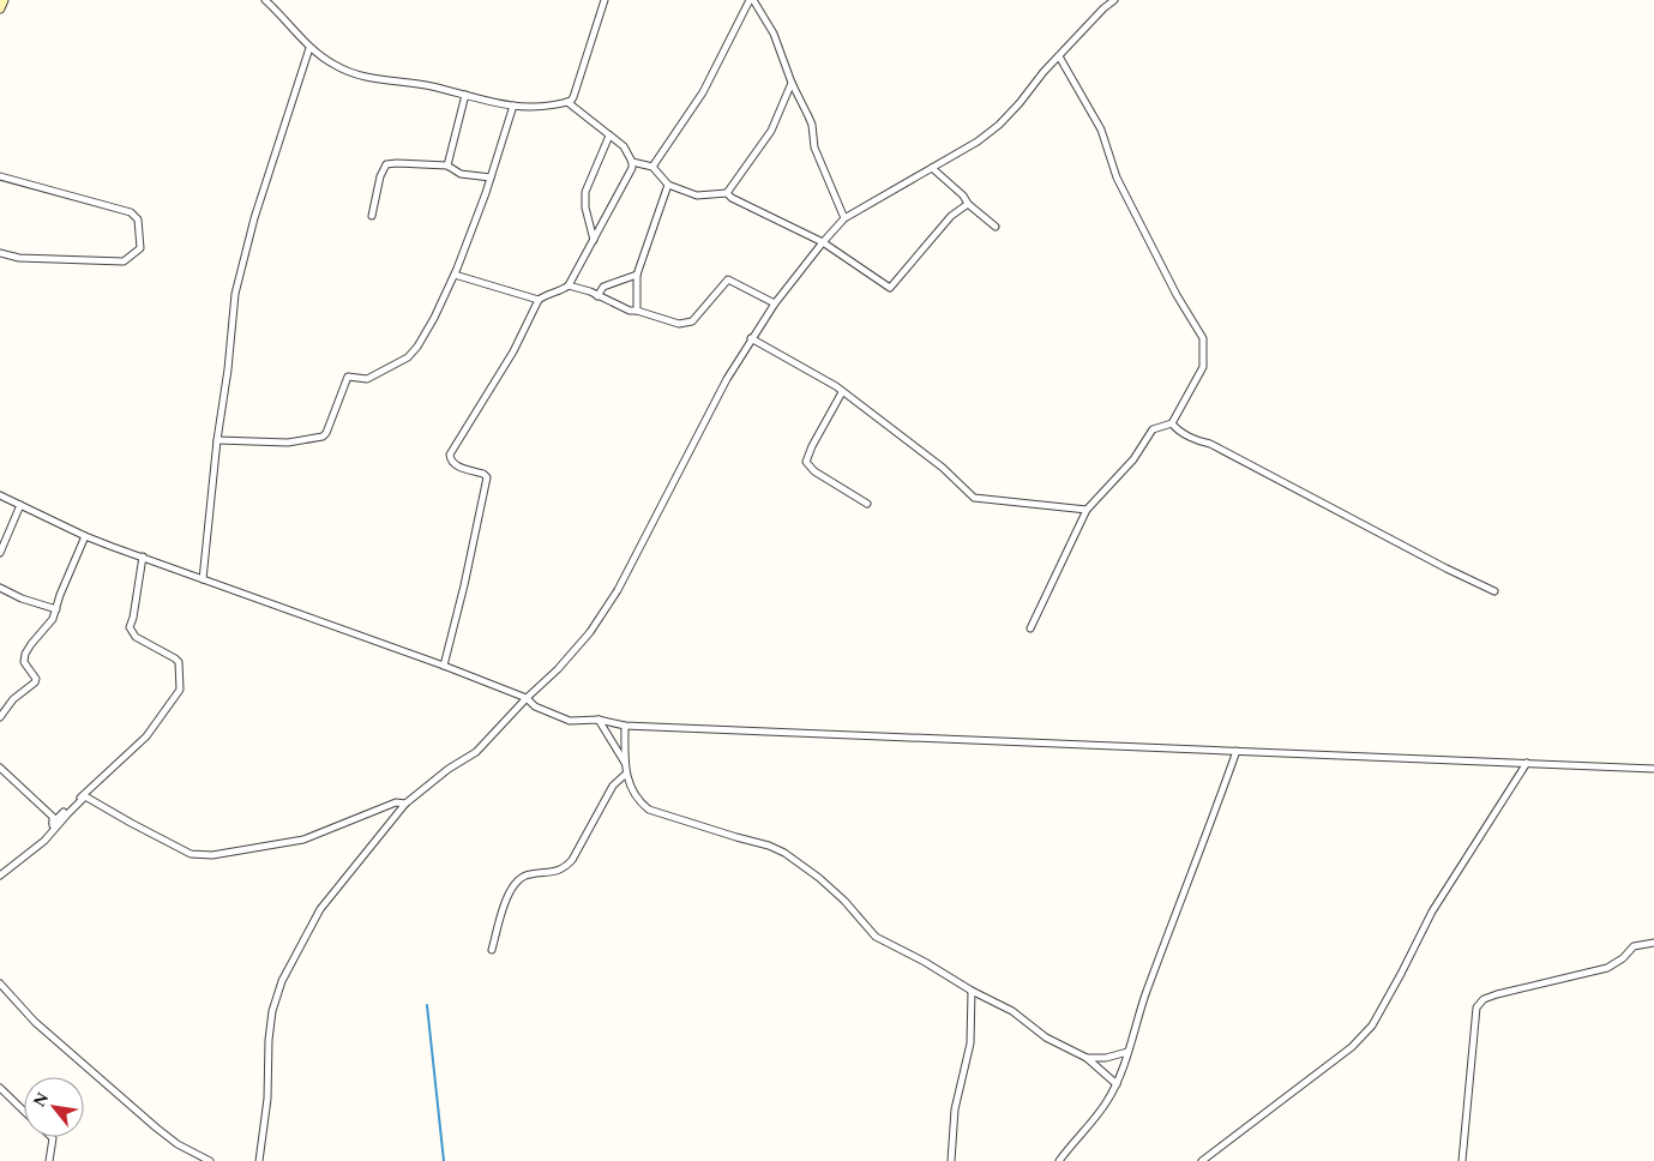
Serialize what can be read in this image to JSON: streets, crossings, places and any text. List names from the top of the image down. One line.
{"north":"top left"}
